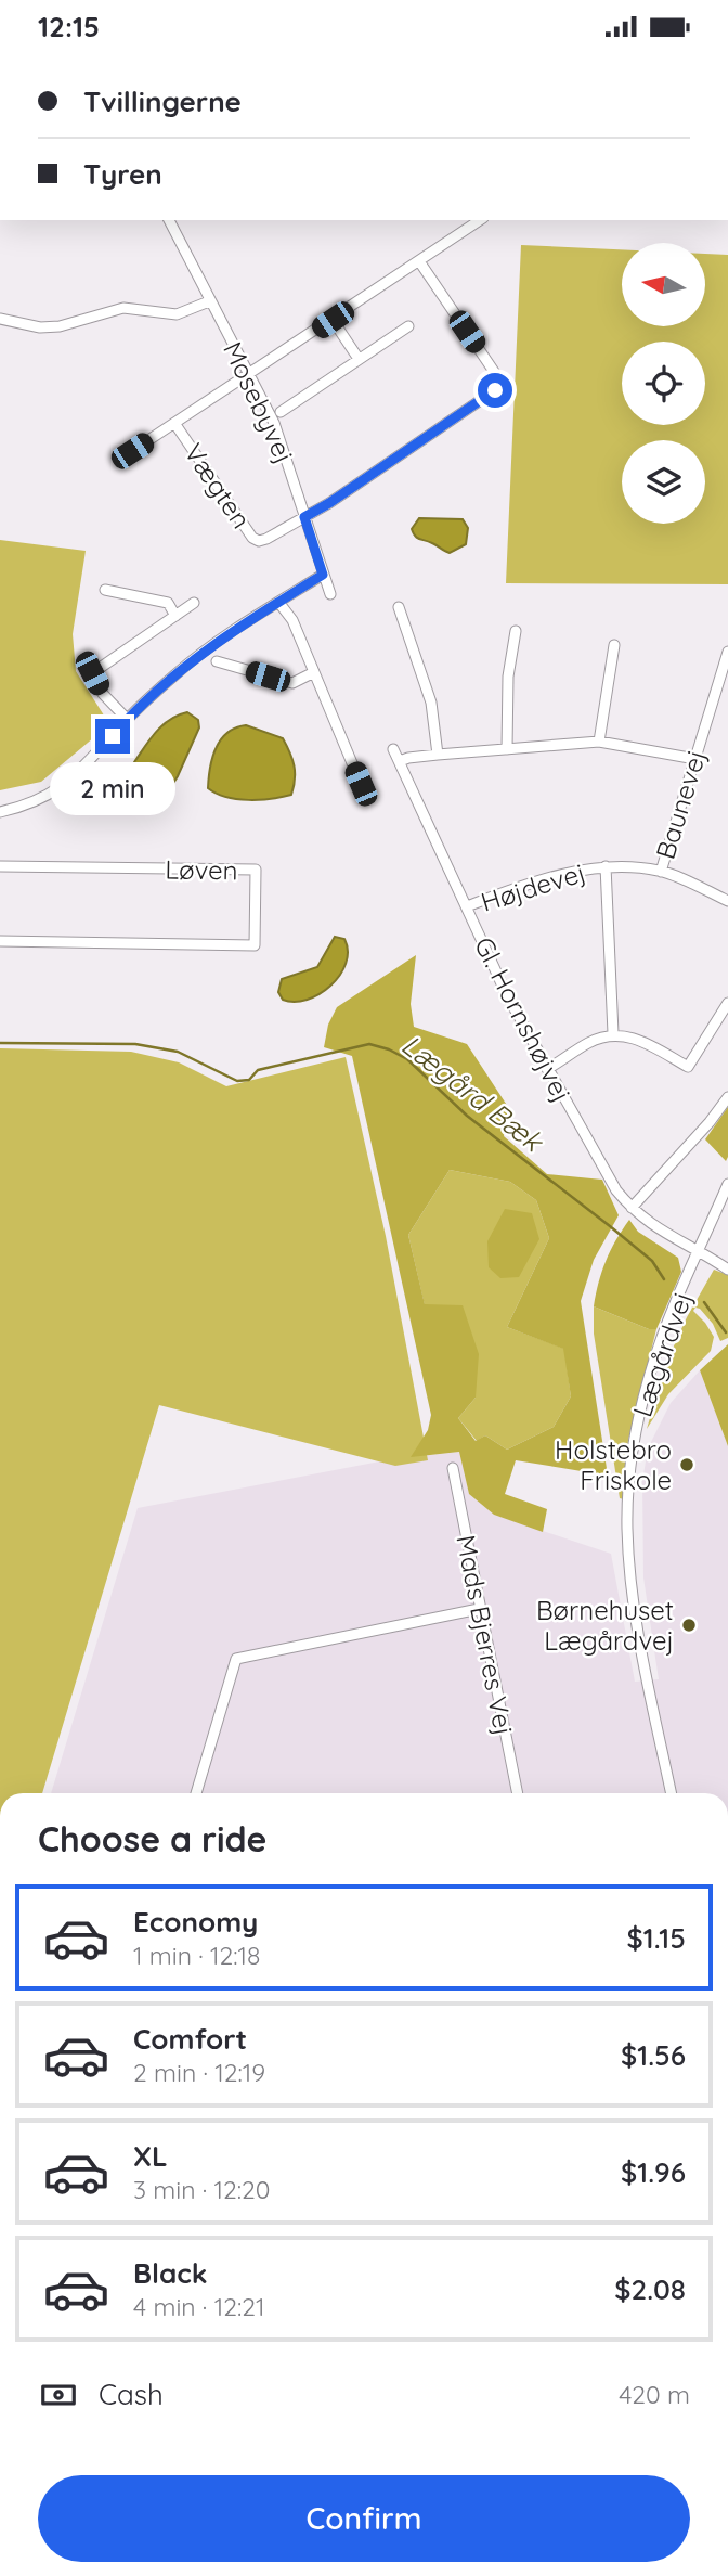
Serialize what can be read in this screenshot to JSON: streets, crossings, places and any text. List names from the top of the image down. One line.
{"streets":{"street":["Mosebyvej","Vægten","Baunevej","Løven","Højdevej","Gl. Hornshøjvej","Lægårdvej","Mads Bjerres Vej"]},"crossings":[["Mosebyvej","Vægten"],["Baunevej","Højdevej"],["Højdevej","Gl. Hornshøjvej"],["Gl. Hornshøjvej","Lægårdvej"]],"water":["Lægård Bæk"],"places":["Holstebro Friskole","Børnehuset Lægårdvej"],"north":"left","page":{"status":"12:15","banner":["Tvillingerne","Tyren"],"bubble":"2 min","heading":"Choose a ride","list":[{"name":"Economy","note":"1 min · 12:18","value":"$1.15"},{"name":"Comfort","note":"2 min · 12:19","value":"$1.56"},{"name":"XL","note":"3 min · 12:20","value":"$1.96"},{"name":"Black","note":"4 min · 12:21","value":"$2.08"}],"pay":["Cash","420 m"],"buttons":"Confirm"}}
